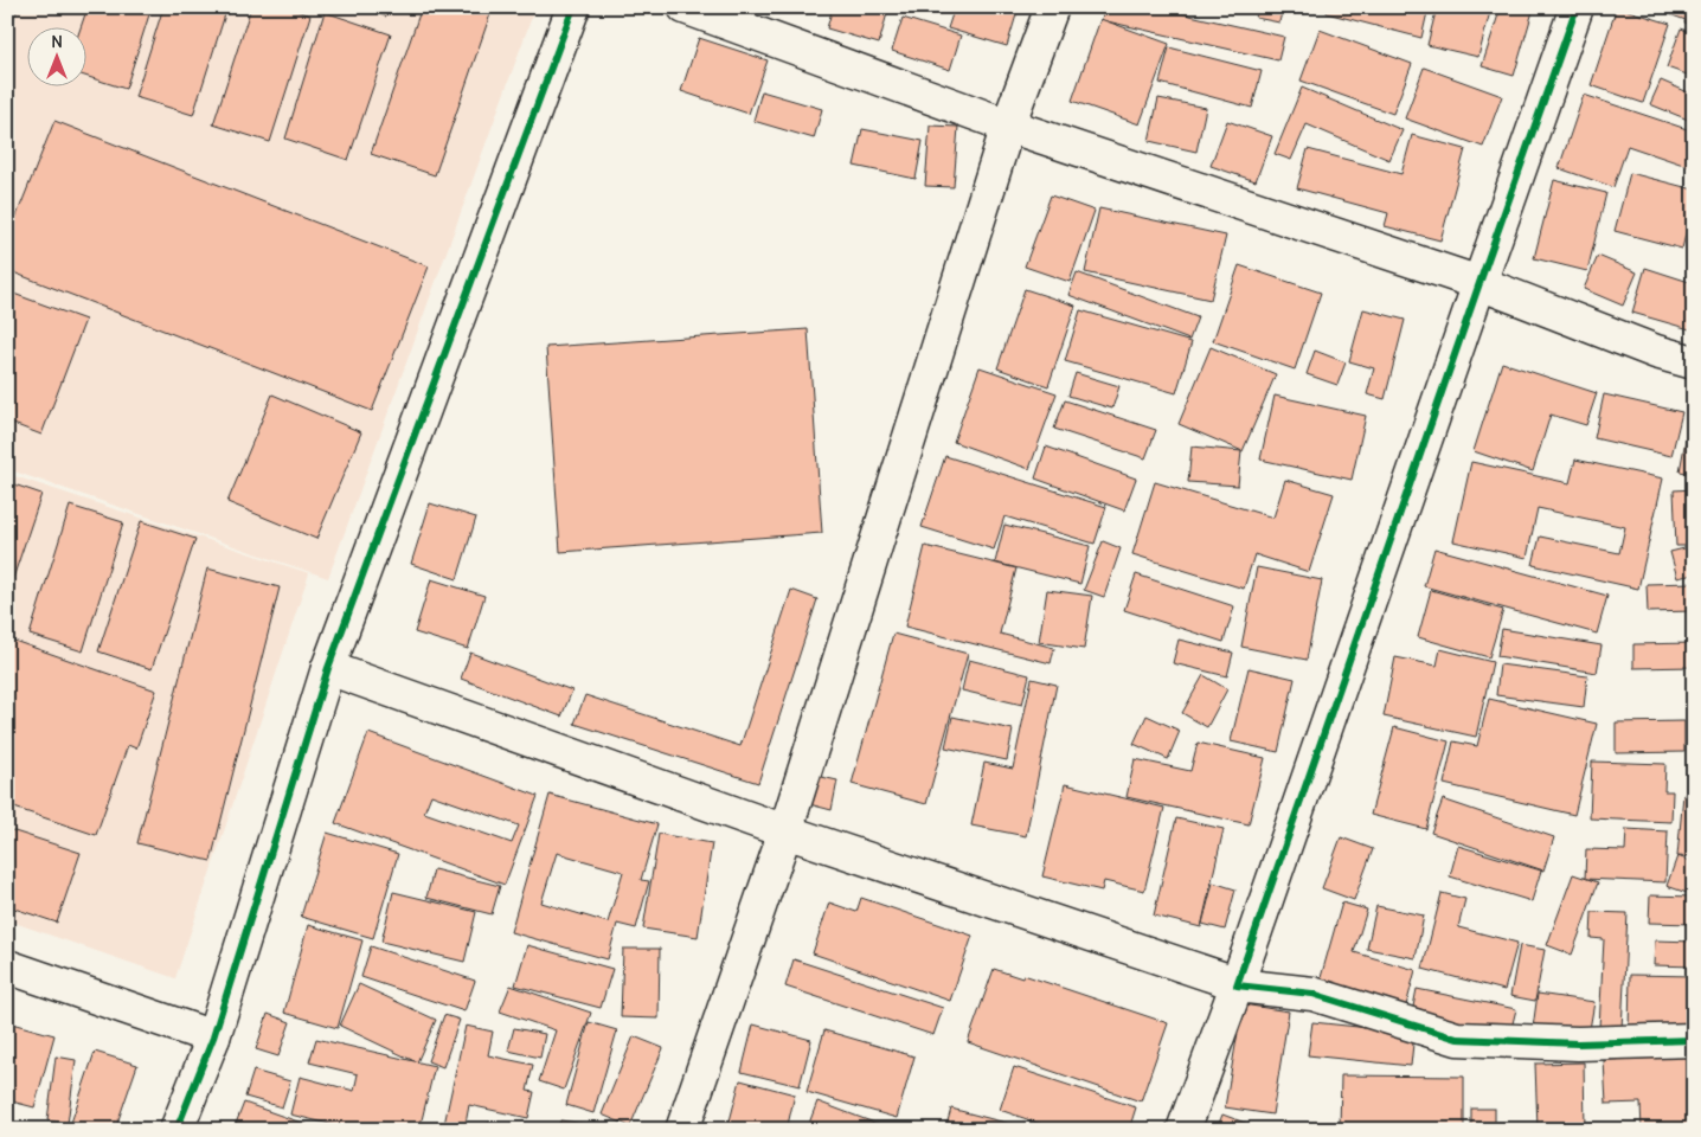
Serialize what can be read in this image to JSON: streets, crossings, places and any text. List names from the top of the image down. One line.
{"north":"top"}
